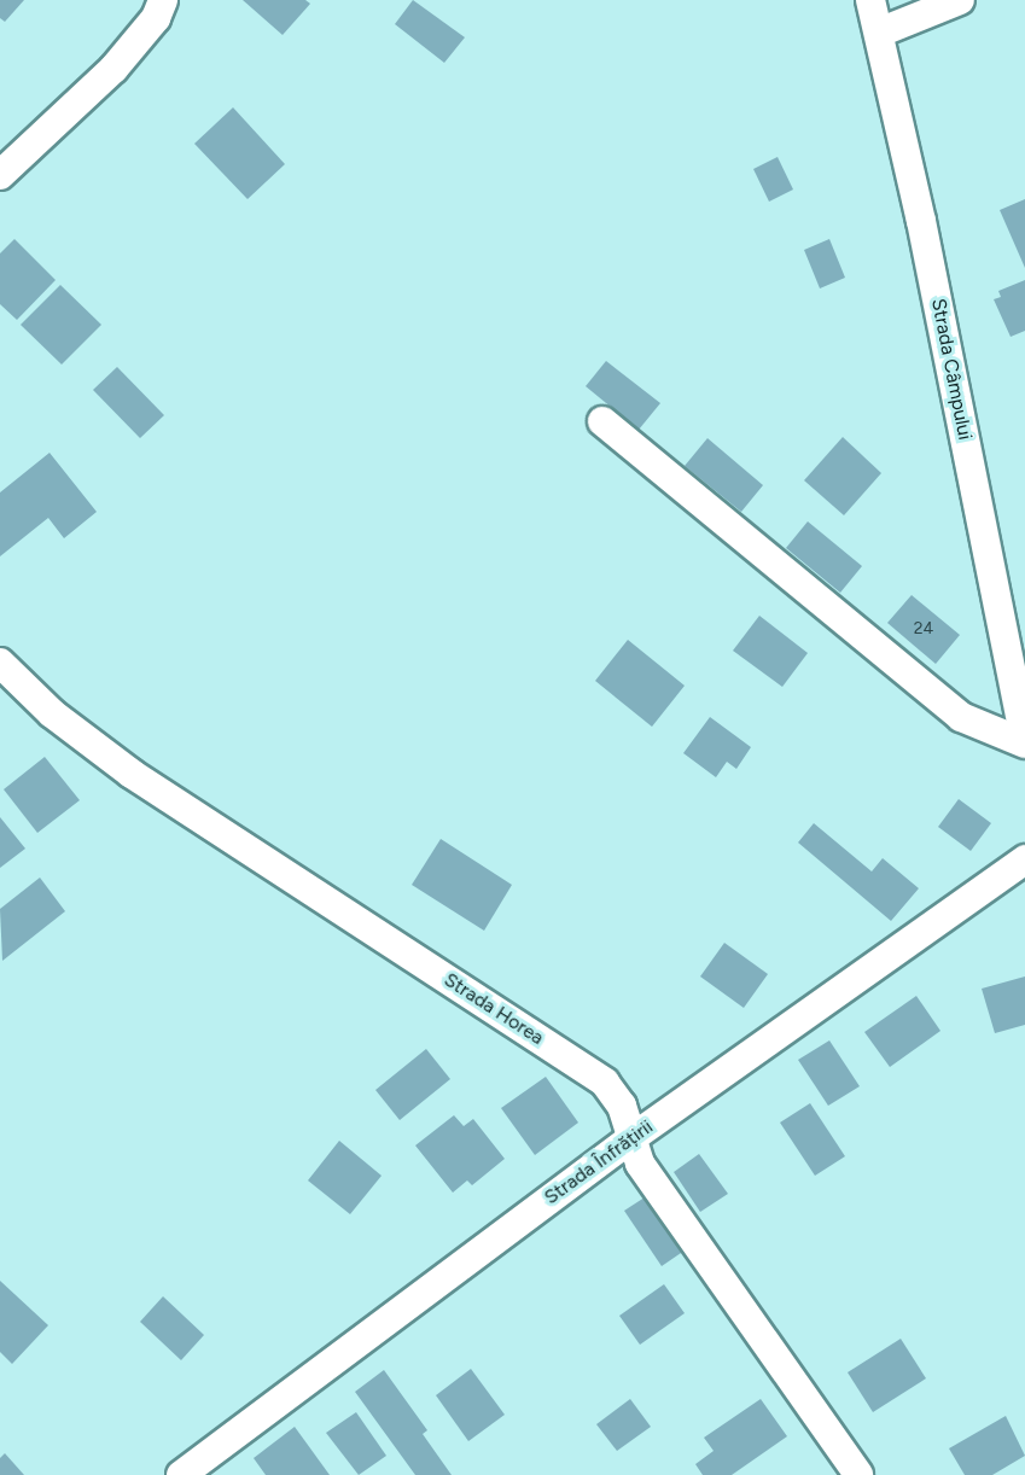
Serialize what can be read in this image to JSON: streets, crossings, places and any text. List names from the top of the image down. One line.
{"streets":{"street":["Strada Câmpului","Strada Horea","Strada Înfrățirii"]},"crossings":[["Strada Horea","Strada Înfrățirii"]],"house_numbers":["24"]}
